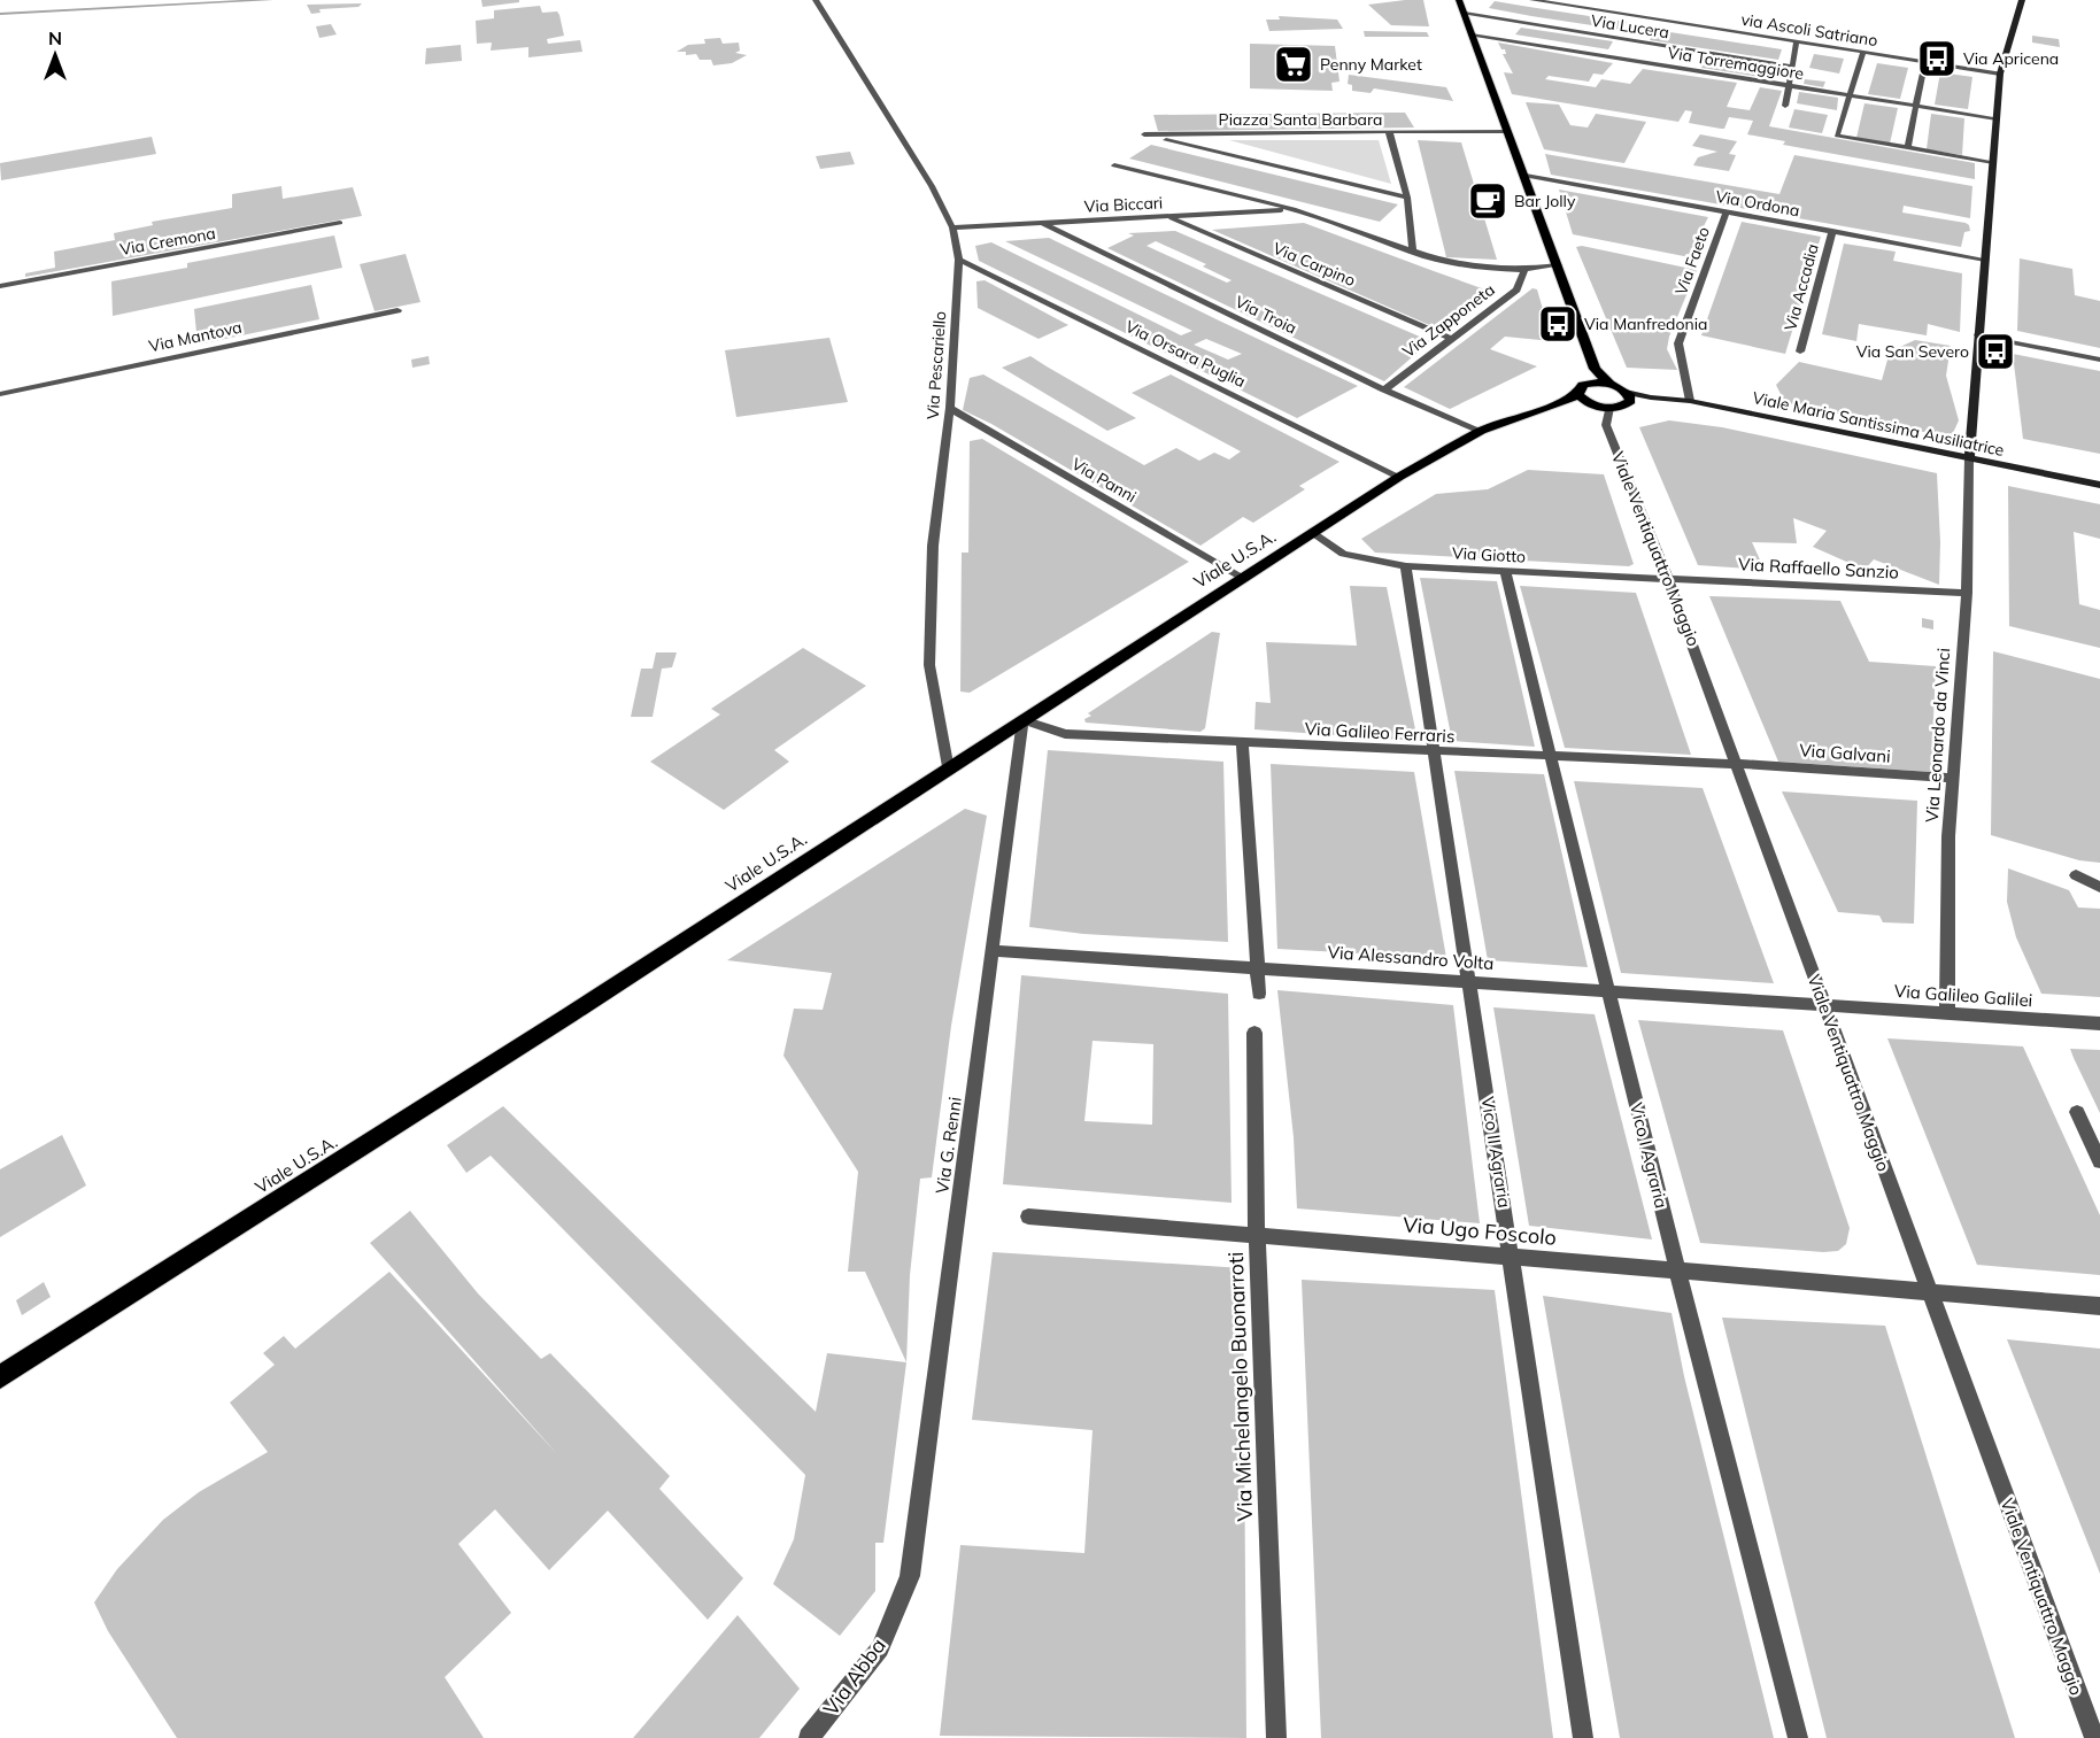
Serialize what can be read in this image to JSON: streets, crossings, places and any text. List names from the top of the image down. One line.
{"streets":{"main road":["Viale U.S.A."],"street":["Via Lucera","via Ascoli Satriano","Via Torremaggiore","Piazza Santa Barbara","Via Ordona","Via Biccari","Via Cremona","Via Faeto","Via Carpino","Via Accadia","Via Troia","Via Zapponeta","Via Mantova","Via Orsara Puglia","Via Pescariello","Viale Maria Santissima Ausiliatrice","Via Panni","Viale Ventiquattro Maggio","Via Giotto","Via Raffaello Sanzio","Via Galileo Ferraris","Via Leonardo da Vinci","Via Galvani","Via Alessandro Volta","Via Galileo Galilei","Via G. Renni","Vico II Agraria","Vico I Agraria","Via Ugo Foscolo","Via Michelangelo Buonarroti","Via Abba"]},"crossings":[["Piazza Santa Barbara","Via Biccari"],["Via Ordona","Via Faeto"],["Via Ordona","Via Accadia"],["Via Biccari","Via Carpino"],["Via Biccari","Via Troia"],["Via Biccari","Via Zapponeta"],["Via Biccari","Via Pescariello"],["Via Faeto","Viale Maria Santissima Ausiliatrice"],["Via Carpino","Via Zapponeta"],["Via Troia","Via Zapponeta"],["Via Troia","Viale U.S.A."],["Via Orsara Puglia","Via Pescariello"],["Via Orsara Puglia","Viale U.S.A."],["Via Pescariello","Via Panni"],["Via Pescariello","Viale U.S.A."],["Viale Maria Santissima Ausiliatrice","Via Leonardo da Vinci"],["Via Panni","Viale U.S.A."],["Viale Ventiquattro Maggio","Via Giotto"],["Viale Ventiquattro Maggio","Via Raffaello Sanzio"],["Viale Ventiquattro Maggio","Via Galileo Ferraris"],["Viale Ventiquattro Maggio","Via Galvani"],["Viale Ventiquattro Maggio","Via Alessandro Volta"],["Viale Ventiquattro Maggio","Via Galileo Galilei"],["Viale Ventiquattro Maggio","Via Ugo Foscolo"],["Via Giotto","Viale U.S.A."],["Via Giotto","Via Raffaello Sanzio"],["Via Giotto","Vico II Agraria"],["Via Giotto","Vico I Agraria"],["Viale U.S.A.","Via Galileo Ferraris"],["Viale U.S.A.","Via G. Renni"],["Via Raffaello Sanzio","Via Leonardo da Vinci"],["Via Galileo Ferraris","Via Galvani"],["Via Galileo Ferraris","Via G. Renni"],["Via Galileo Ferraris","Vico II Agraria"],["Via Galileo Ferraris","Vico I Agraria"],["Via Leonardo da Vinci","Via Galvani"],["Via Leonardo da Vinci","Via Galileo Galilei"],["Via Alessandro Volta","Via Galileo Galilei"],["Via Alessandro Volta","Via G. Renni"],["Via Alessandro Volta","Vico II Agraria"],["Via Alessandro Volta","Vico I Agraria"],["Via G. Renni","Via Abba"],["Vico II Agraria","Via Ugo Foscolo"],["Vico I Agraria","Via Ugo Foscolo"],["Via Ugo Foscolo","Via Michelangelo Buonarroti"]],"places":{"bus stop":["Via Apricena","Via Manfredonia","Via San Severo"],"supermarket":["Penny Market"],"cafe":["Bar Jolly"]},"north":"top"}
